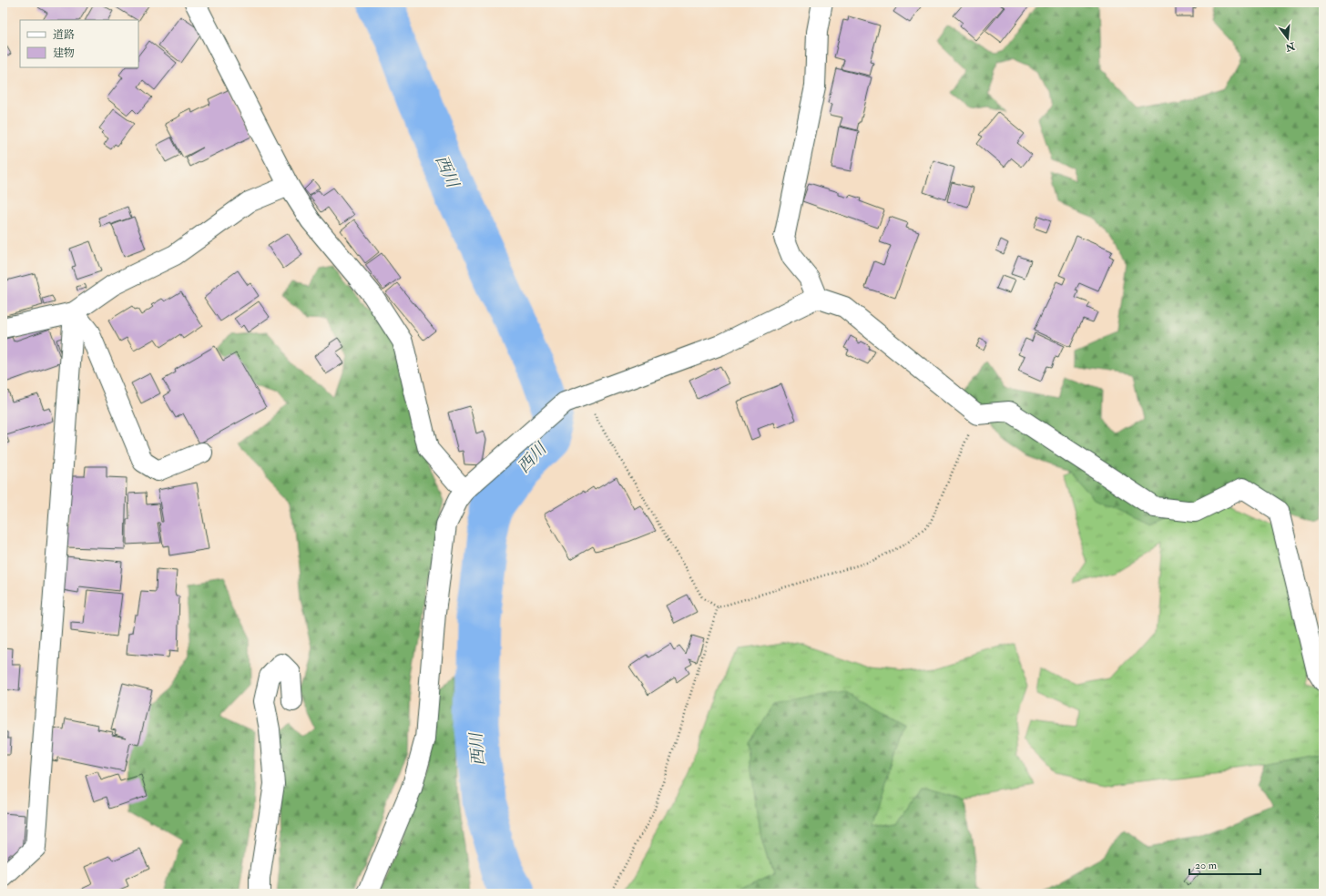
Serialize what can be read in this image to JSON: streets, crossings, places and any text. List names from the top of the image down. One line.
{"water":["西川"],"legend":["道路","建物"],"scale_bar":"20 m","north":"bottom"}
